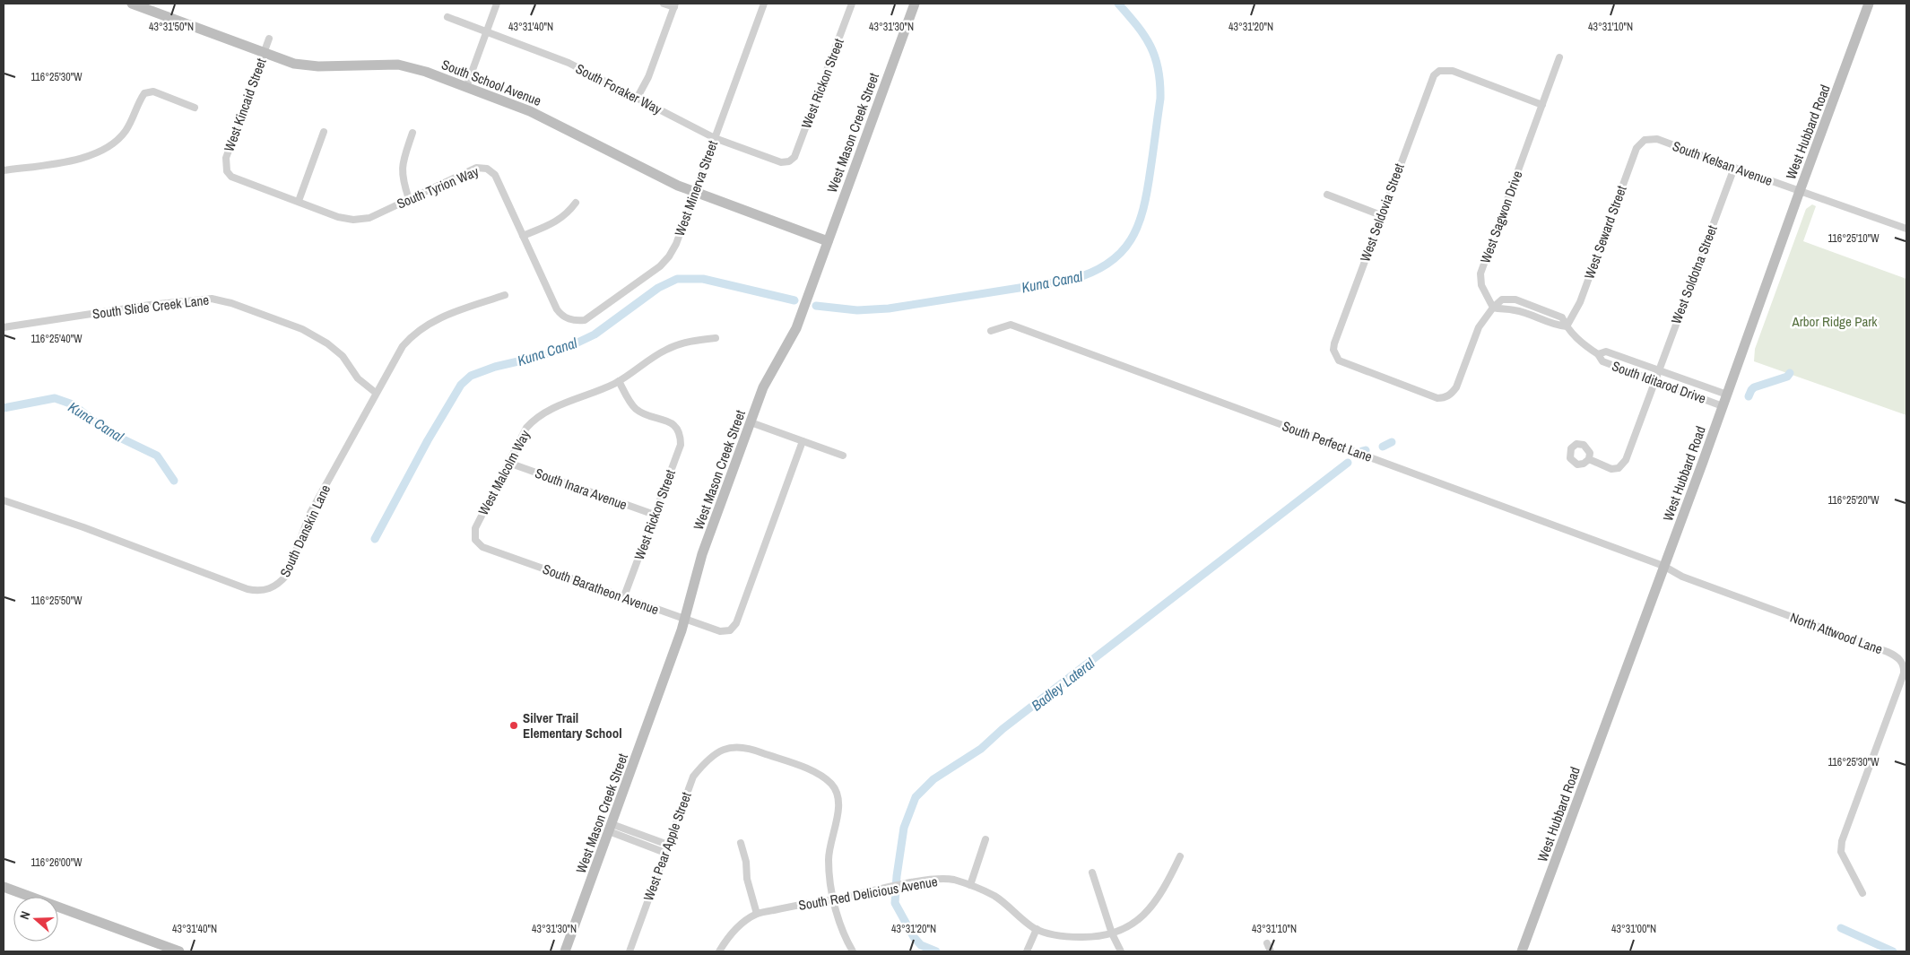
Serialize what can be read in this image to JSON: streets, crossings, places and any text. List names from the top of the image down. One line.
{"streets":{"street":["South School Avenue","West Rickon Street","South Foraker Way","West Kincaid Street","West Hubbard Road","West Mason Creek Street","South Kelsan Avenue","South Tyrion Way","West Minerva Street","West Seldovia Street","West Sagwon Drive","West Seward Street","West Soldotna Street","South Slide Creek Lane","South Iditarod Drive","South Perfect Lane","West Malcolm Way","South Inara Avenue","South Danskin Lane","South Baratheon Avenue","North Attwood Lane","West Pear Apple Street","South Red Delicious Avenue"]},"crossings":[["South School Avenue","West Kincaid Street"],["South School Avenue","West Mason Creek Street"],["South School Avenue","West Minerva Street"],["West Rickon Street","South Foraker Way"],["West Rickon Street","West Malcolm Way"],["West Rickon Street","South Inara Avenue"],["West Rickon Street","South Baratheon Avenue"],["South Foraker Way","West Minerva Street"],["West Kincaid Street","South Tyrion Way"],["West Hubbard Road","South Kelsan Avenue"],["West Hubbard Road","South Iditarod Drive"],["West Hubbard Road","South Perfect Lane"],["West Hubbard Road","North Attwood Lane"],["West Mason Creek Street","South Baratheon Avenue"],["South Kelsan Avenue","West Seward Street"],["South Kelsan Avenue","West Soldotna Street"],["South Tyrion Way","West Minerva Street"],["West Seldovia Street","West Sagwon Drive"],["West Seldovia Street","South Iditarod Drive"],["West Sagwon Drive","South Iditarod Drive"],["West Seward Street","South Iditarod Drive"],["West Soldotna Street","South Iditarod Drive"],["South Slide Creek Lane","South Danskin Lane"],["South Perfect Lane","North Attwood Lane"],["West Malcolm Way","South Inara Avenue"],["West Malcolm Way","South Baratheon Avenue"],["West Pear Apple Street","South Red Delicious Avenue"]],"water":["Kuna Canal","Badley Lateral"],"parks":["Arbor Ridge Park"],"places":["Silver Trail Elementary School"],"north":"left","coordinates":["43°31'50\"N","43°31'40\"N","43°31'30\"N","43°31'20\"N","43°31'10\"N","116°25'30\"W","116°25'10\"W","116°25'40\"W","116°25'20\"W","116°25'50\"W","116°26'00\"W","43°31'00\"N"]}
